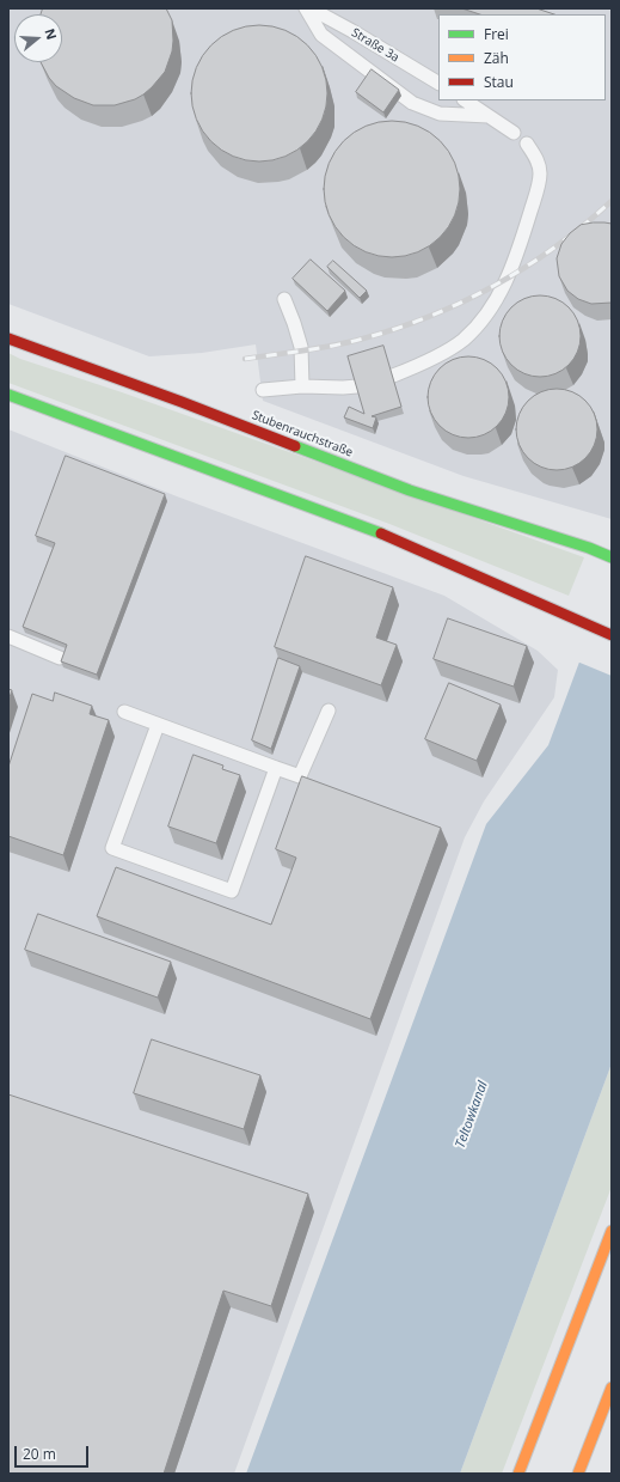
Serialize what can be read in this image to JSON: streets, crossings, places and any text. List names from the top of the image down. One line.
{"streets":{"main road":["Stubenrauchstraße"],"lane":["Straße 3a"]},"water":["Teltowkanal"],"legend":["Frei","Zäh","Stau"],"scale_bar":"20 m","north":"right"}
